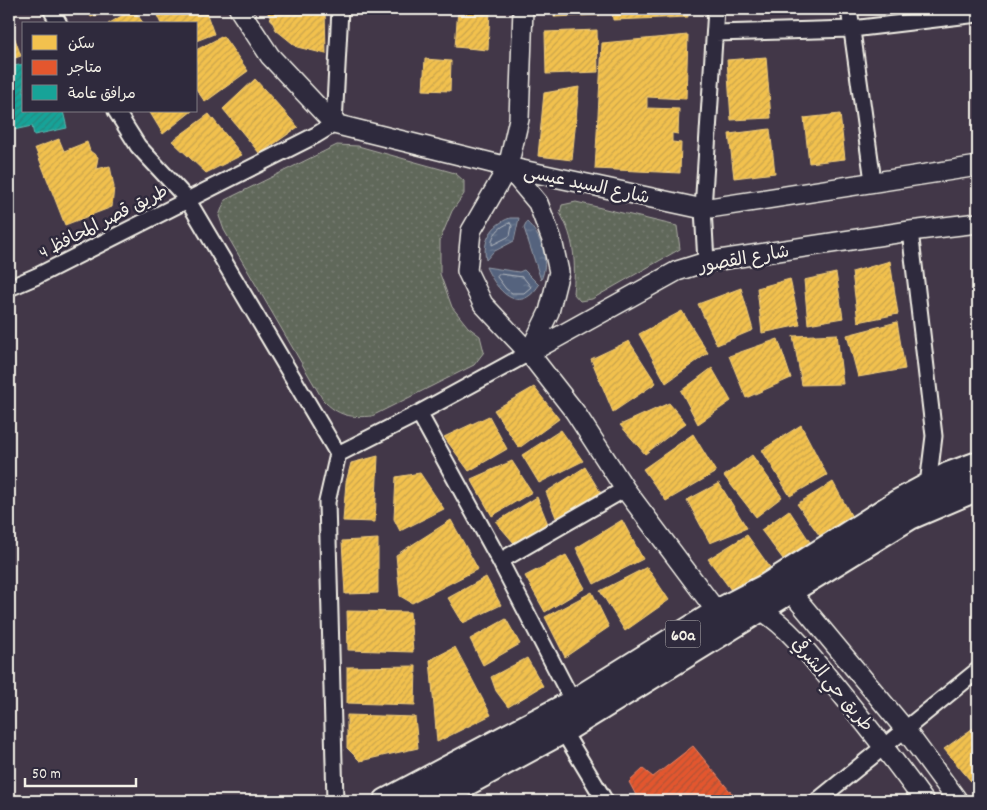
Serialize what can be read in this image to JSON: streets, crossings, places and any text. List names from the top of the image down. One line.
{"streets":{"main road":["60a"],"street":["شارع السيد عيسى","طريق قصر المحافظ 4","شارع القصور","طريق حي الشرقي"]},"crossings":[["60a","طريق حي الشرقي"]],"legend":["سكن","متاجر","مرافق عامة"],"scale_bar":"50 m"}
